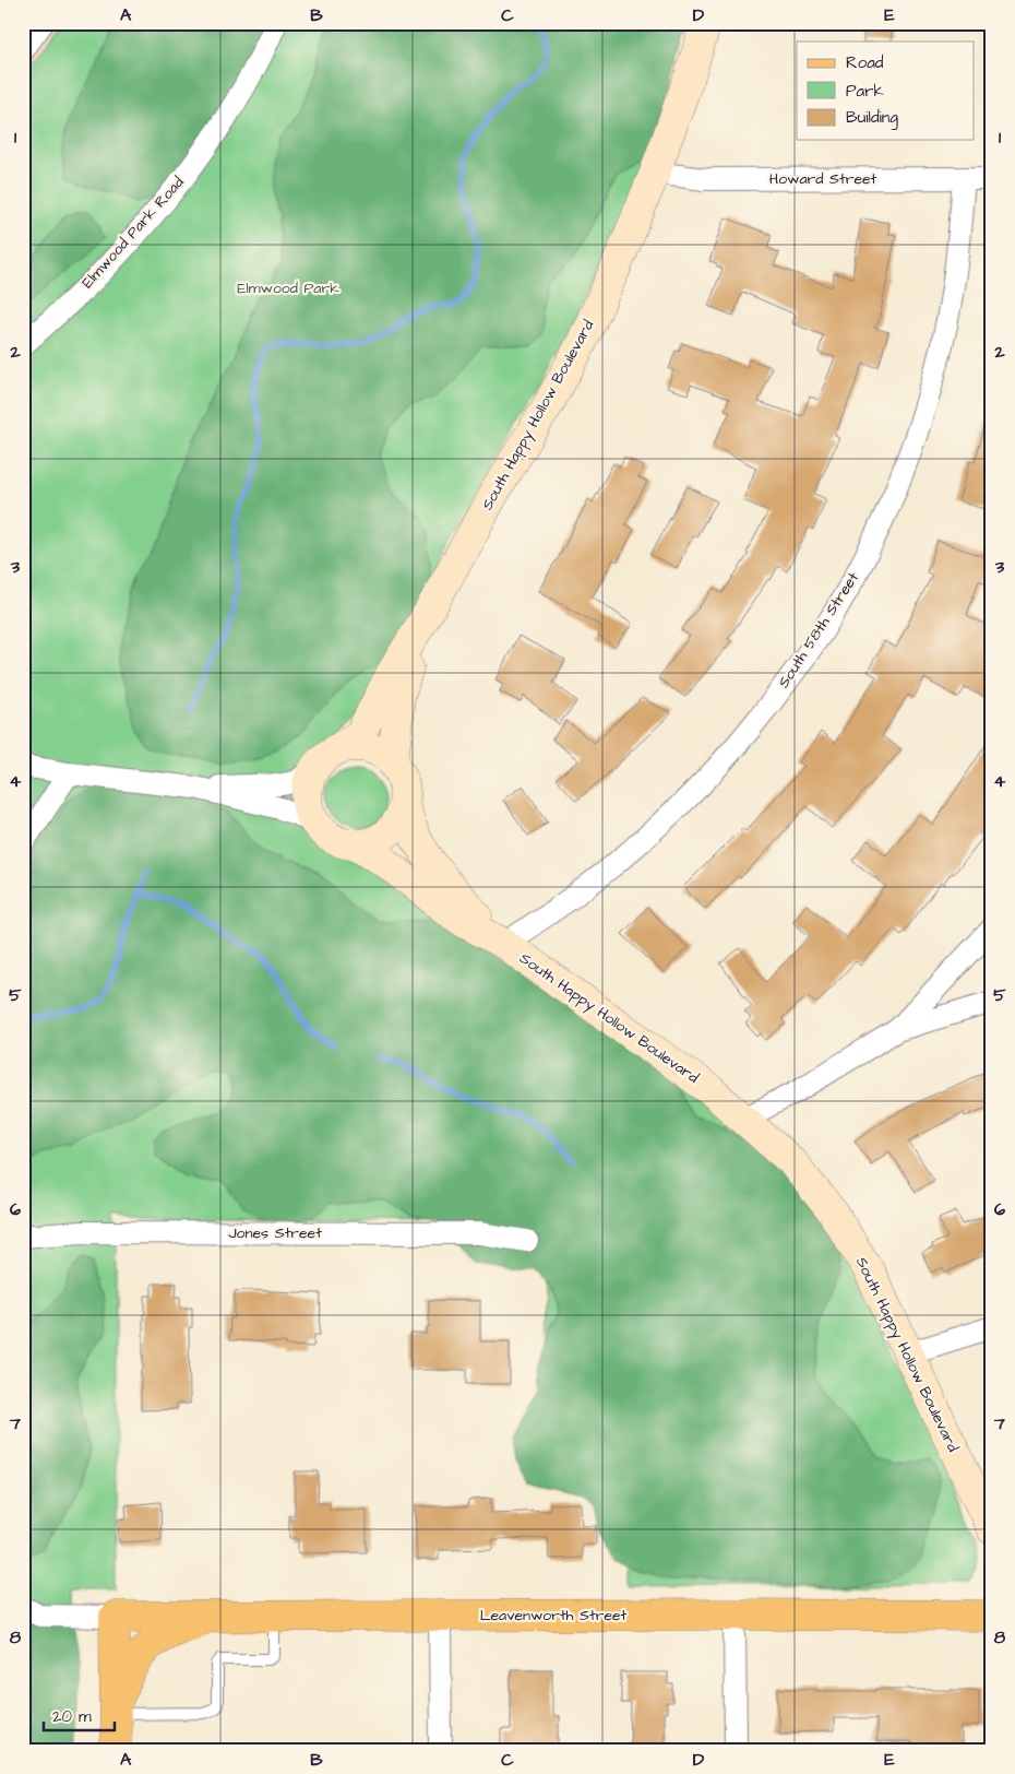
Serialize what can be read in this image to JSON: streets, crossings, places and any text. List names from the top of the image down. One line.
{"streets":{"main road":["Leavenworth Street"],"street":["Howard Street","Elmwood Park Road","South Happy Hollow Boulevard","South 58th Street","Jones Street"]},"crossings":[["Howard Street","South Happy Hollow Boulevard"],["Howard Street","South 58th Street"],["South Happy Hollow Boulevard","South 58th Street"]],"parks":["Elmwood Park"],"legend":["Road","Park","Building"],"scale_bar":"20 m","grid":{"columns":["A","B","C","D","E"],"rows":["1","2","3","4","5","6","7","8"]}}
